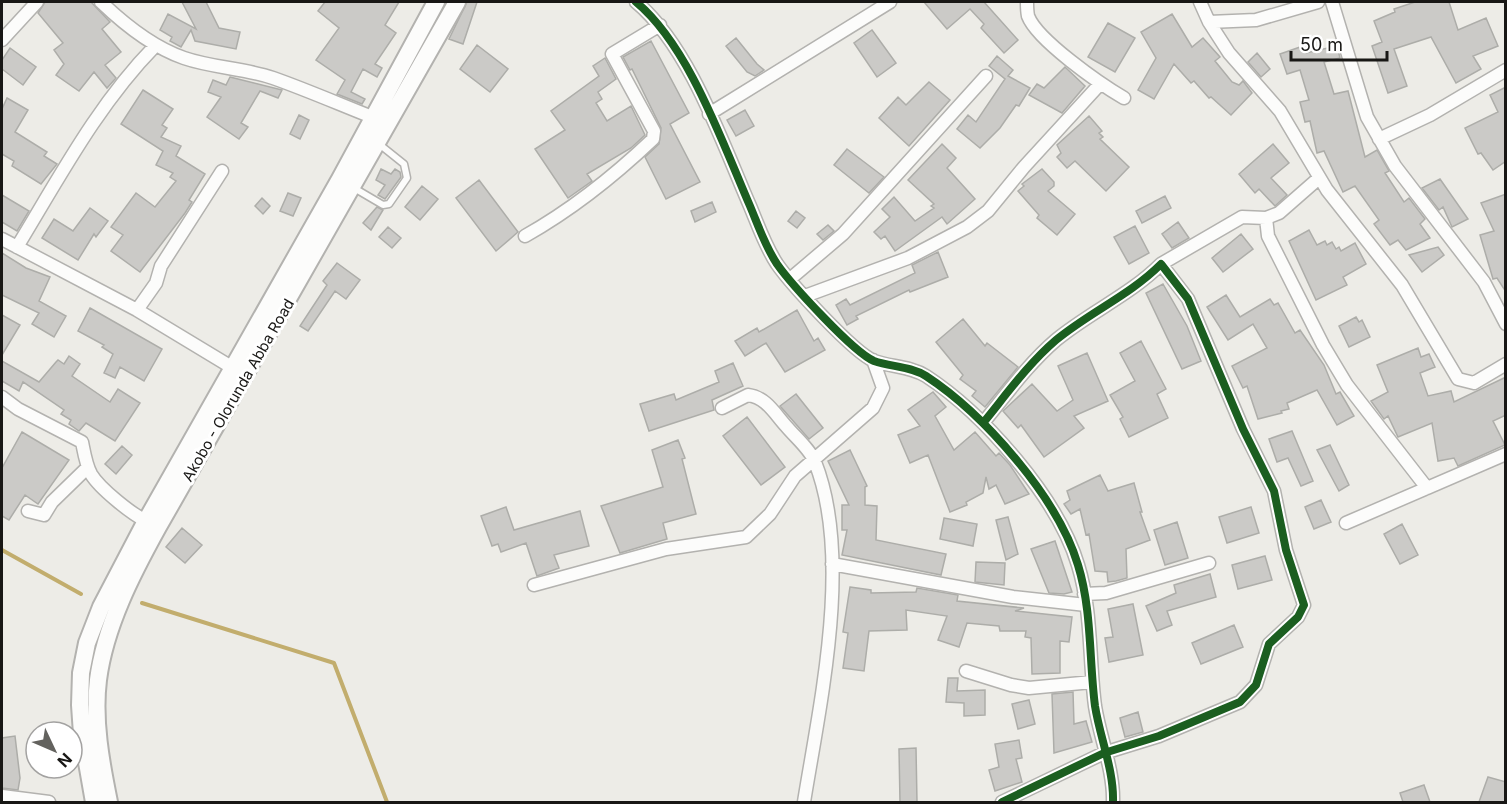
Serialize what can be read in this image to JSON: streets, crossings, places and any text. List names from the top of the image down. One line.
{"streets":{"main road":["Akobo - Olorunda Abba Road"]},"scale_bar":"50 m","north":"bottom right"}
